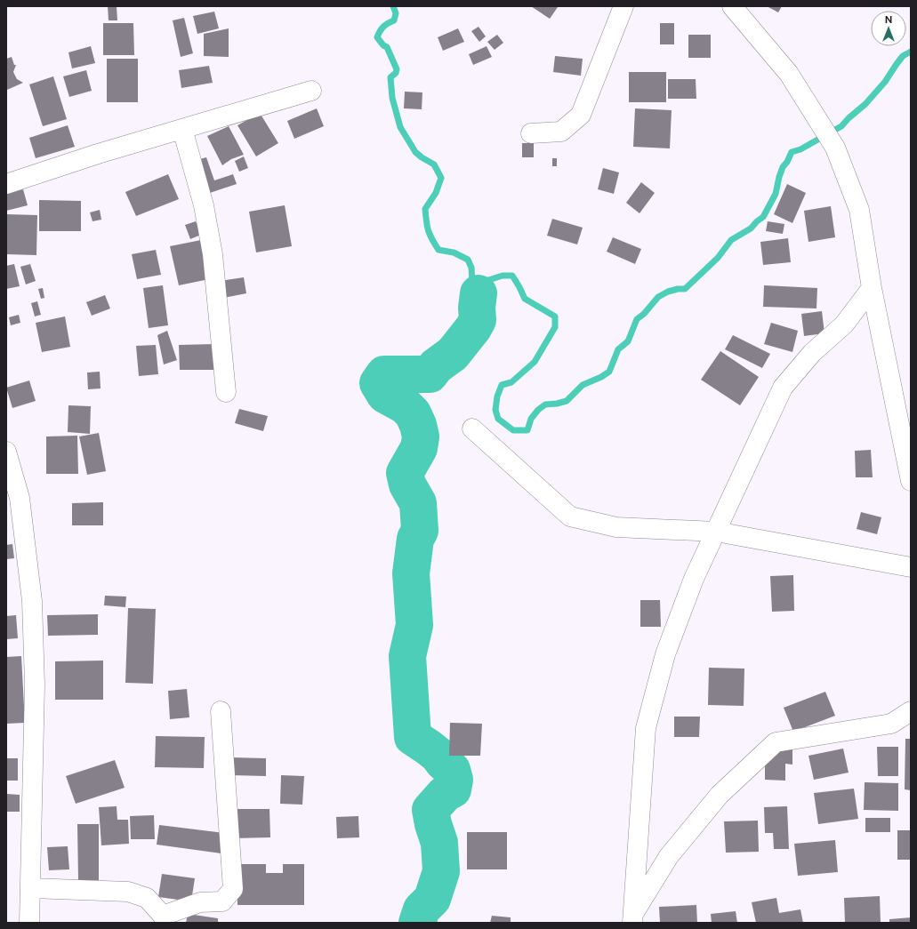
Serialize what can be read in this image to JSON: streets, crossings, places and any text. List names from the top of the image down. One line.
{"north":"top"}
